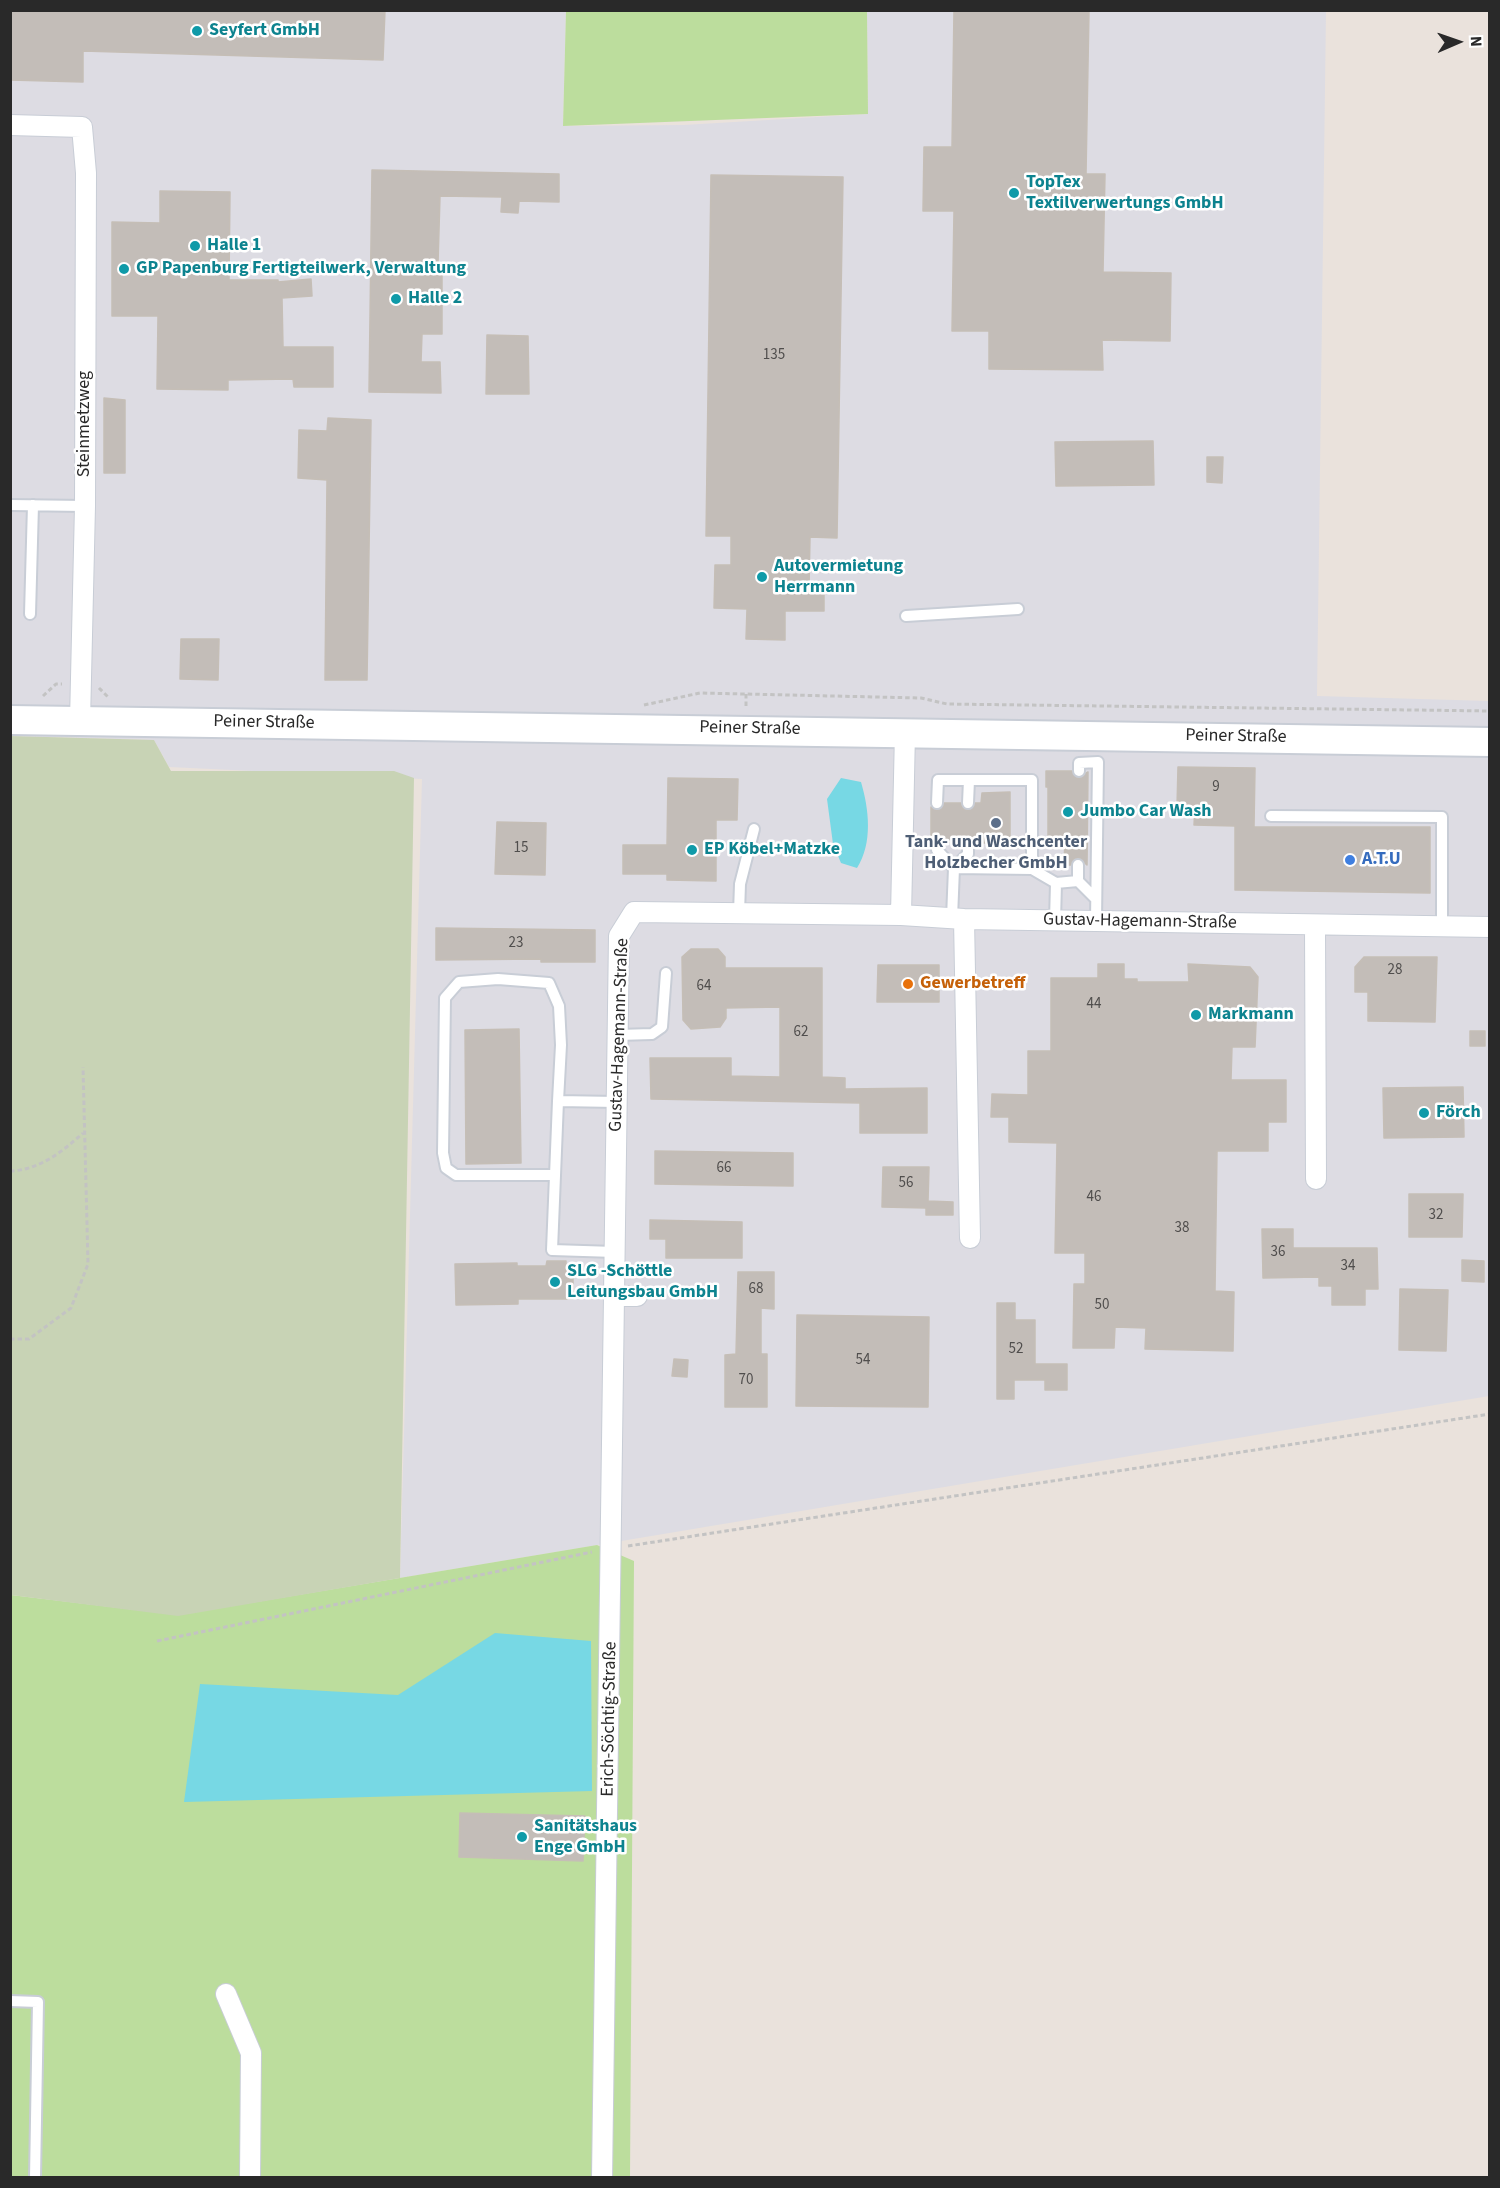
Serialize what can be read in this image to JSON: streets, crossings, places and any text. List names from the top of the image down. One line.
{"streets":{"main road":["Peiner Straße"],"street":["Steinmetzweg","Gustav-Hagemann-Straße","Erich-Söchtig-Straße"]},"crossings":[["Steinmetzweg","Peiner Straße"],["Gustav-Hagemann-Straße","Erich-Söchtig-Straße"]],"places":["Seyfert GmbH","TopTex Textilverwertungs GmbH","Halle 1","GP Papenburg Fertigteilwerk, Verwaltung","Halle 2","Autovermietung Herrmann","Jumbo Car Wash","Tank- und Waschcenter Holzbecher GmbH","EP Köbel+Matzke","A.T.U","Gewerbetreff","Markmann","Förch","SLG -Schöttle Leitungsbau GmbH","Sanitätshaus Enge GmbH"],"house_numbers":["135","9","15","23","28","64","44","62","66","56","46","32","38","36","34","68","50","52","54","70"],"north":"right"}
